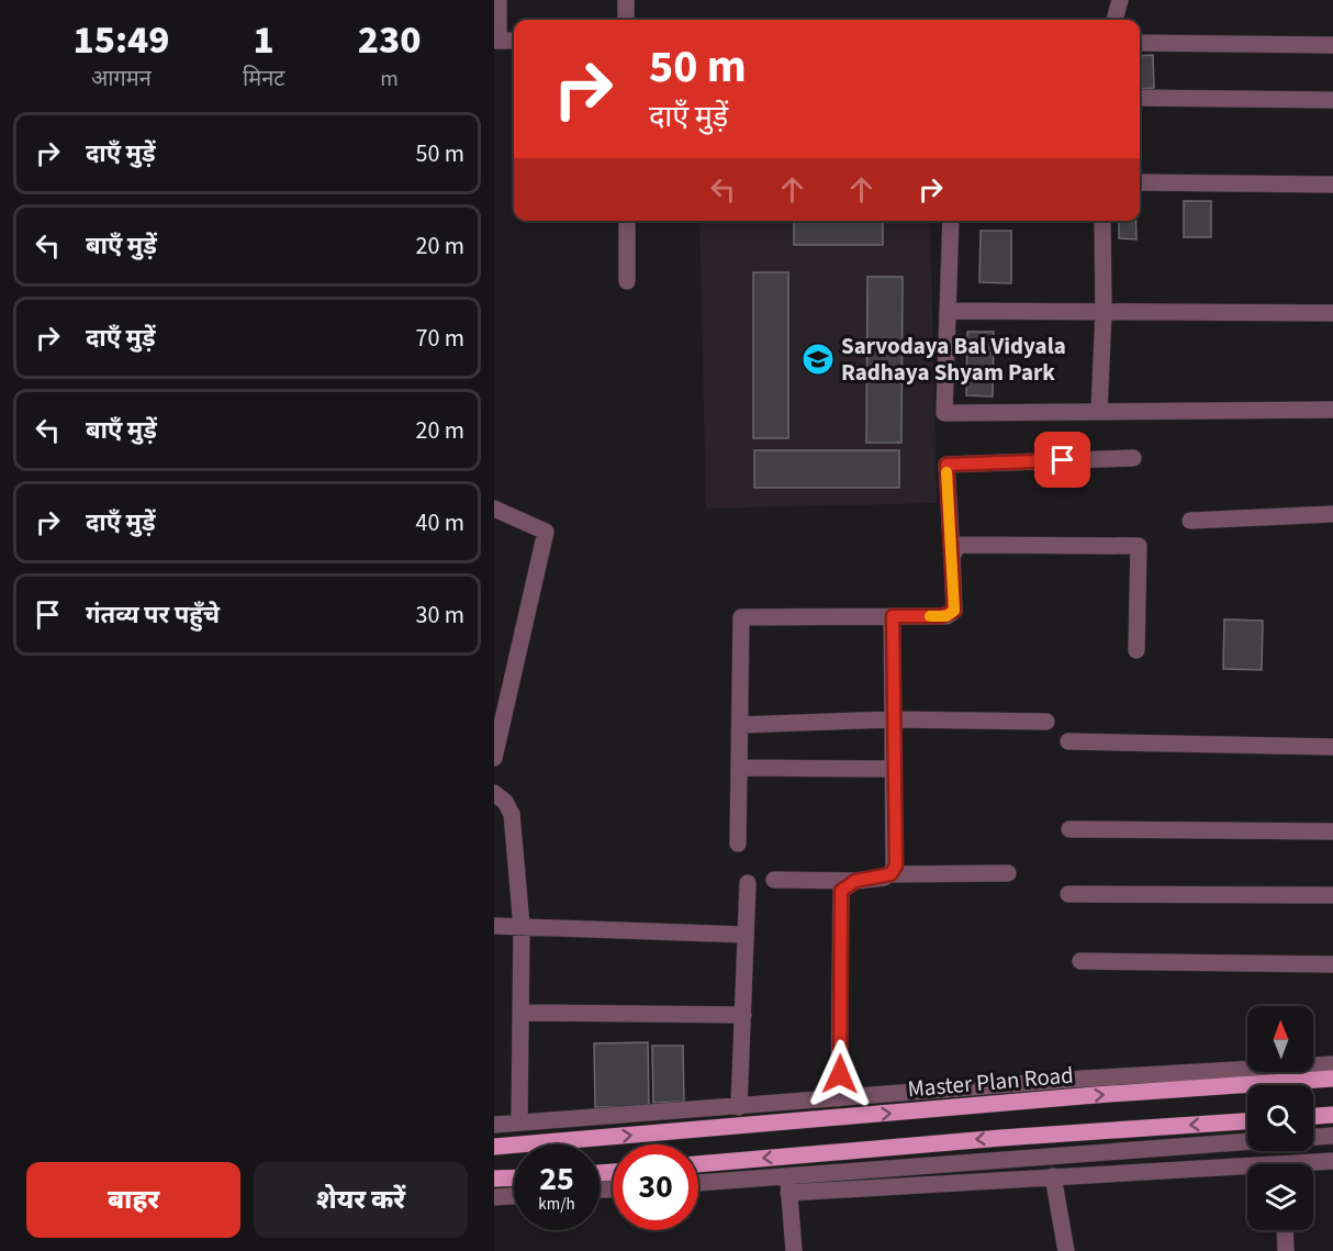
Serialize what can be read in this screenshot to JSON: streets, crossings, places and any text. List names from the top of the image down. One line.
{"streets":{"main road":["Master Plan Road"]},"places":{"school or university":["Sarvodaya Bal Vidyala Radhaya Shyam Park"]},"north":"top","page":{"eta":["15:49","आगमन","1","मिनट","230","m"],"turn":["50 m","दाएँ मुड़ें"],"list":[{"name":"दाएँ मुड़ें","value":"50 m"},{"name":"बाएँ मुड़ें","value":"20 m"},{"name":"दाएँ मुड़ें","value":"70 m"},{"name":"बाएँ मुड़ें","value":"20 m"},{"name":"दाएँ मुड़ें","value":"40 m"},{"name":"गंतव्य पर पहुँचे","value":"30 m"}],"speed":"25 km/h","limit":"30","buttons":["बाहर","शेयर करें"]}}
